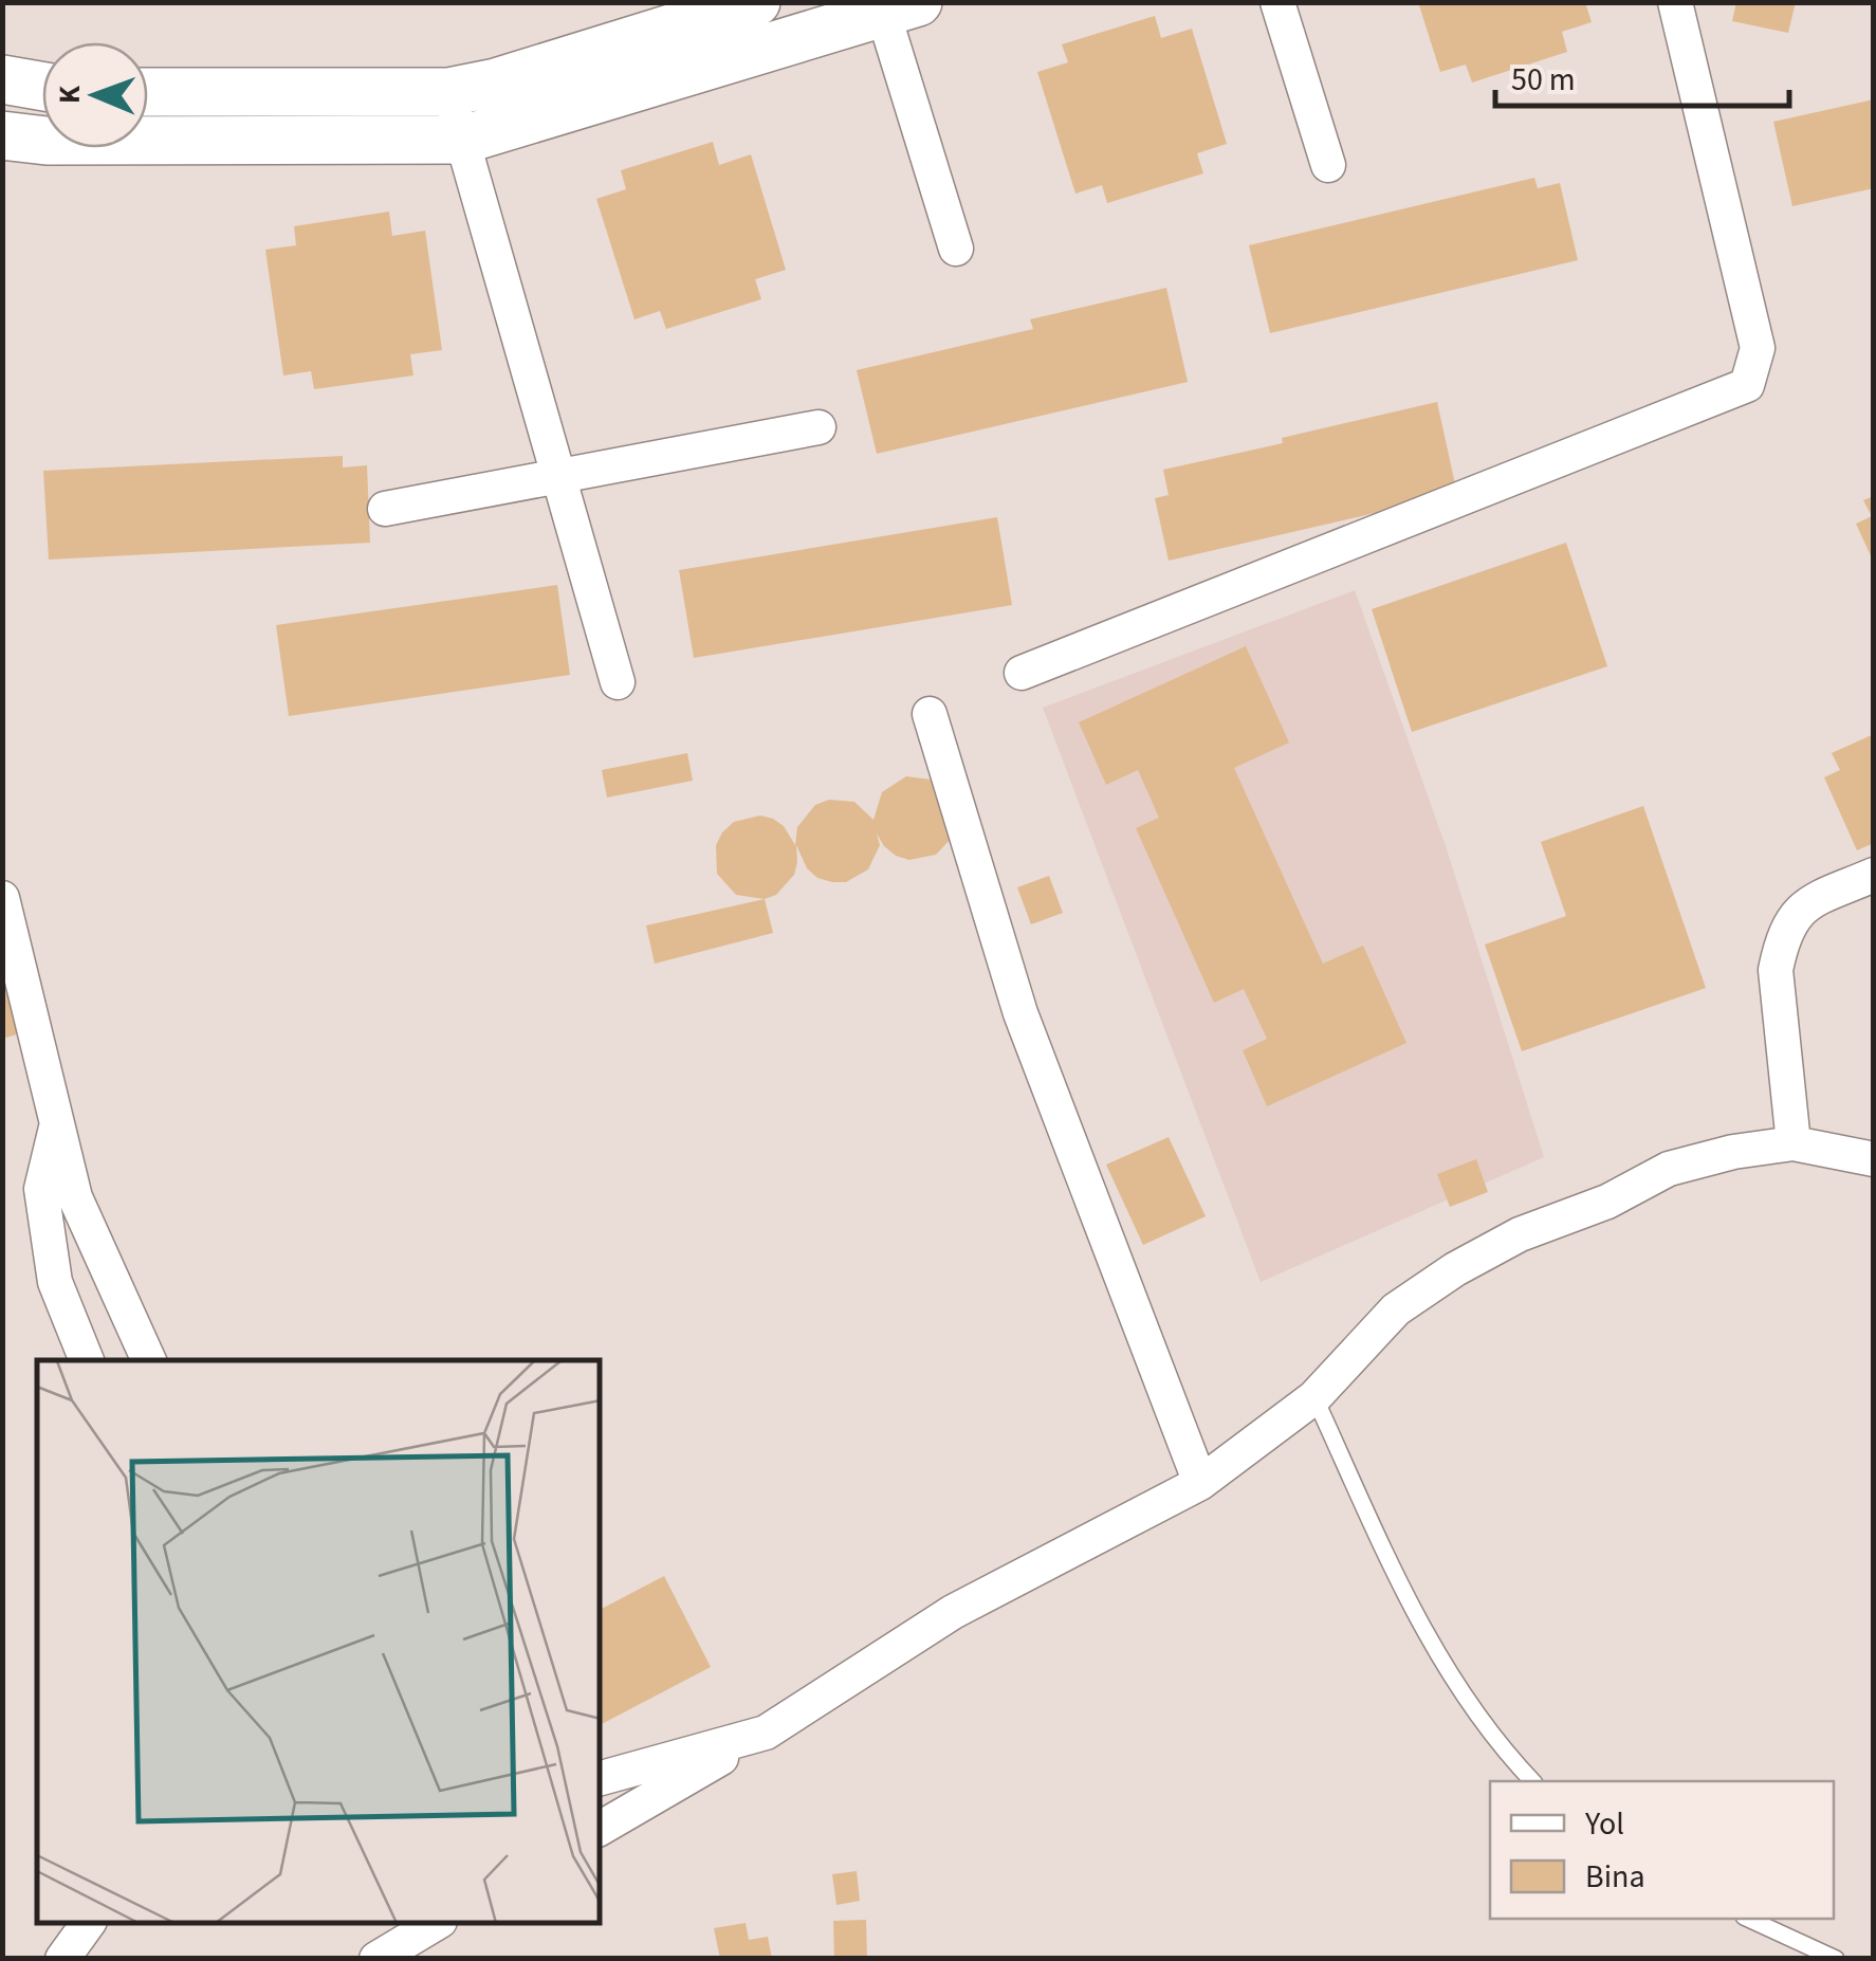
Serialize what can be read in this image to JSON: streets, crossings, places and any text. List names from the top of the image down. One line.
{"legend":["Yol","Bina"],"scale_bar":"50 m","north":"left"}
